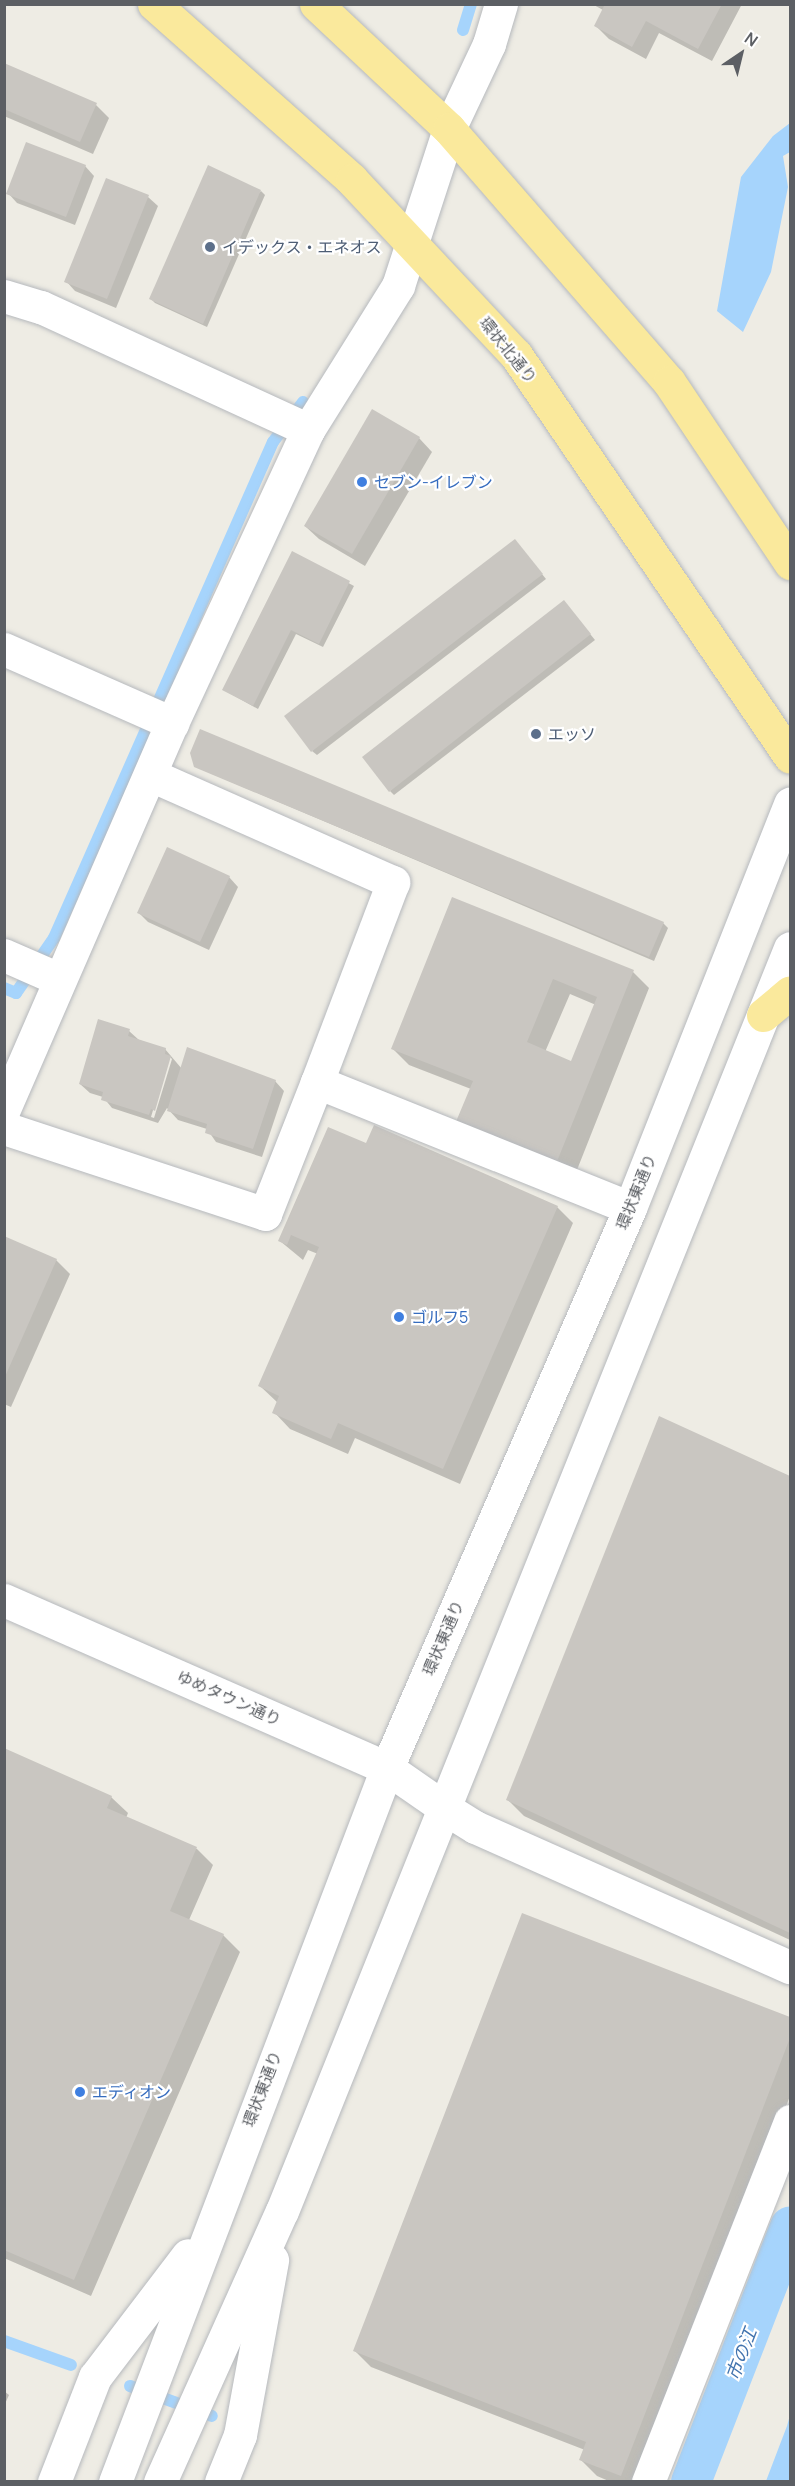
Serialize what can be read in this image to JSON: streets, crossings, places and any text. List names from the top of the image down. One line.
{"streets":{"highway":["環状北通り"],"street":["環状東通り","ゆめタウン通り"]},"crossings":[["環状東通り","ゆめタウン通り"]],"water":["市の江"],"places":["イデックス・エネオス","セブン-イレブン","エッソ","ゴルフ5","エディオン"],"north":"top right"}
